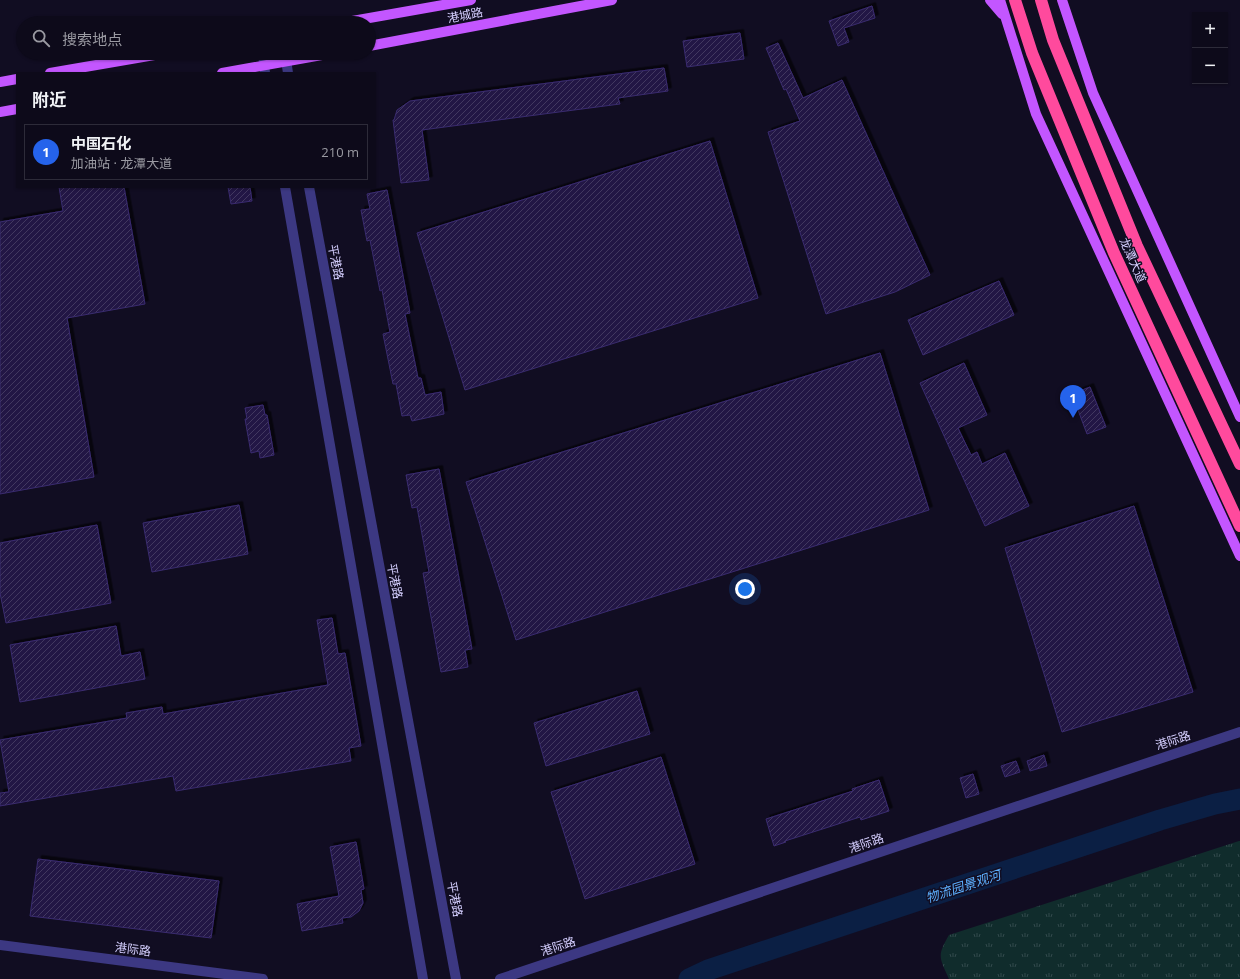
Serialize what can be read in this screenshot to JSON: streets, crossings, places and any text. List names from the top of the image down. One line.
{"streets":{"highway":["龙潭大道"],"main road":["港城路"],"street":["平港路","港际路"]},"water":["物流园景观河"],"page":{"map_buttons":["+","−"],"search":"搜索地点","heading":"附近","list":[{"mark":"1","name":"中国石化","note":"加油站 · 龙潭大道","value":"210 m"}],"pins":"1"}}
